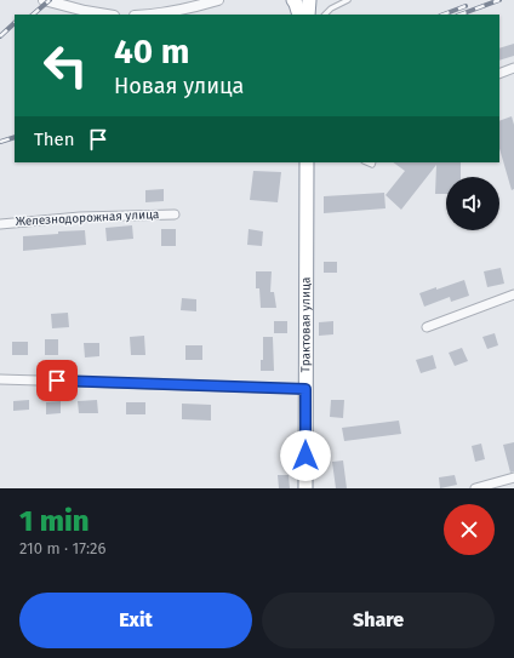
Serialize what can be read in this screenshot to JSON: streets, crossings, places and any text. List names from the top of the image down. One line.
{"streets":{"highway":["Трактовая улица"],"street":["Железнодорожная улица"]},"page":{"turn":["40 m","Новая улица"],"then":"Then","heading":["1 min","210 m · 17:26"],"buttons":["Exit","Share"]}}
